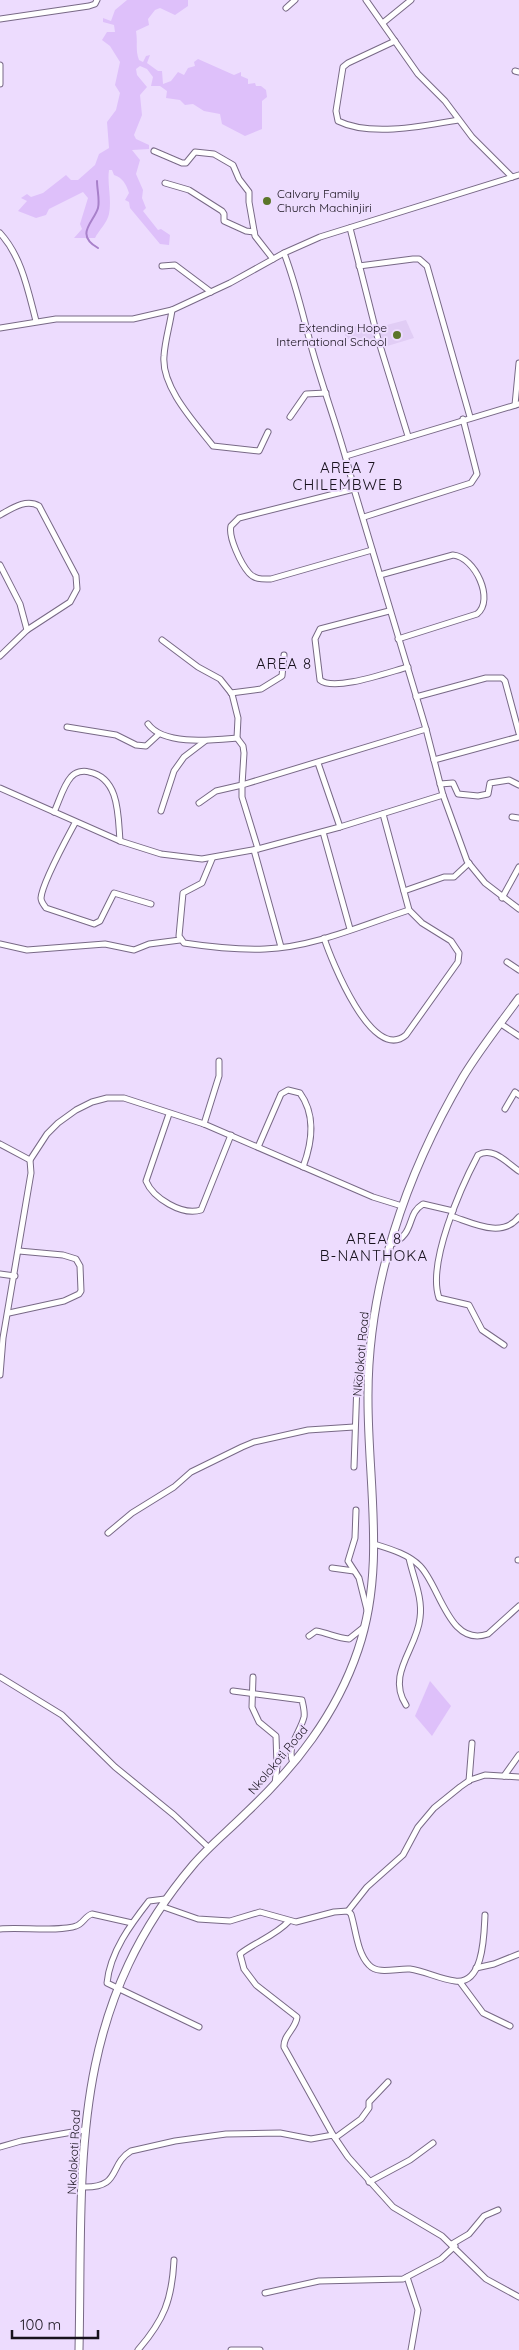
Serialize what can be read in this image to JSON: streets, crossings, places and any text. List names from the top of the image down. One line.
{"streets":{"main road":["Nkolokoti Road"]},"districts":["AREA 7 CHILEMBWE B","AREA 8","AREA 8 B-NANTHOKA"],"places":["Calvary Family Church Machinjiri","Extending Hope International School"],"scale_bar":"100 m"}
